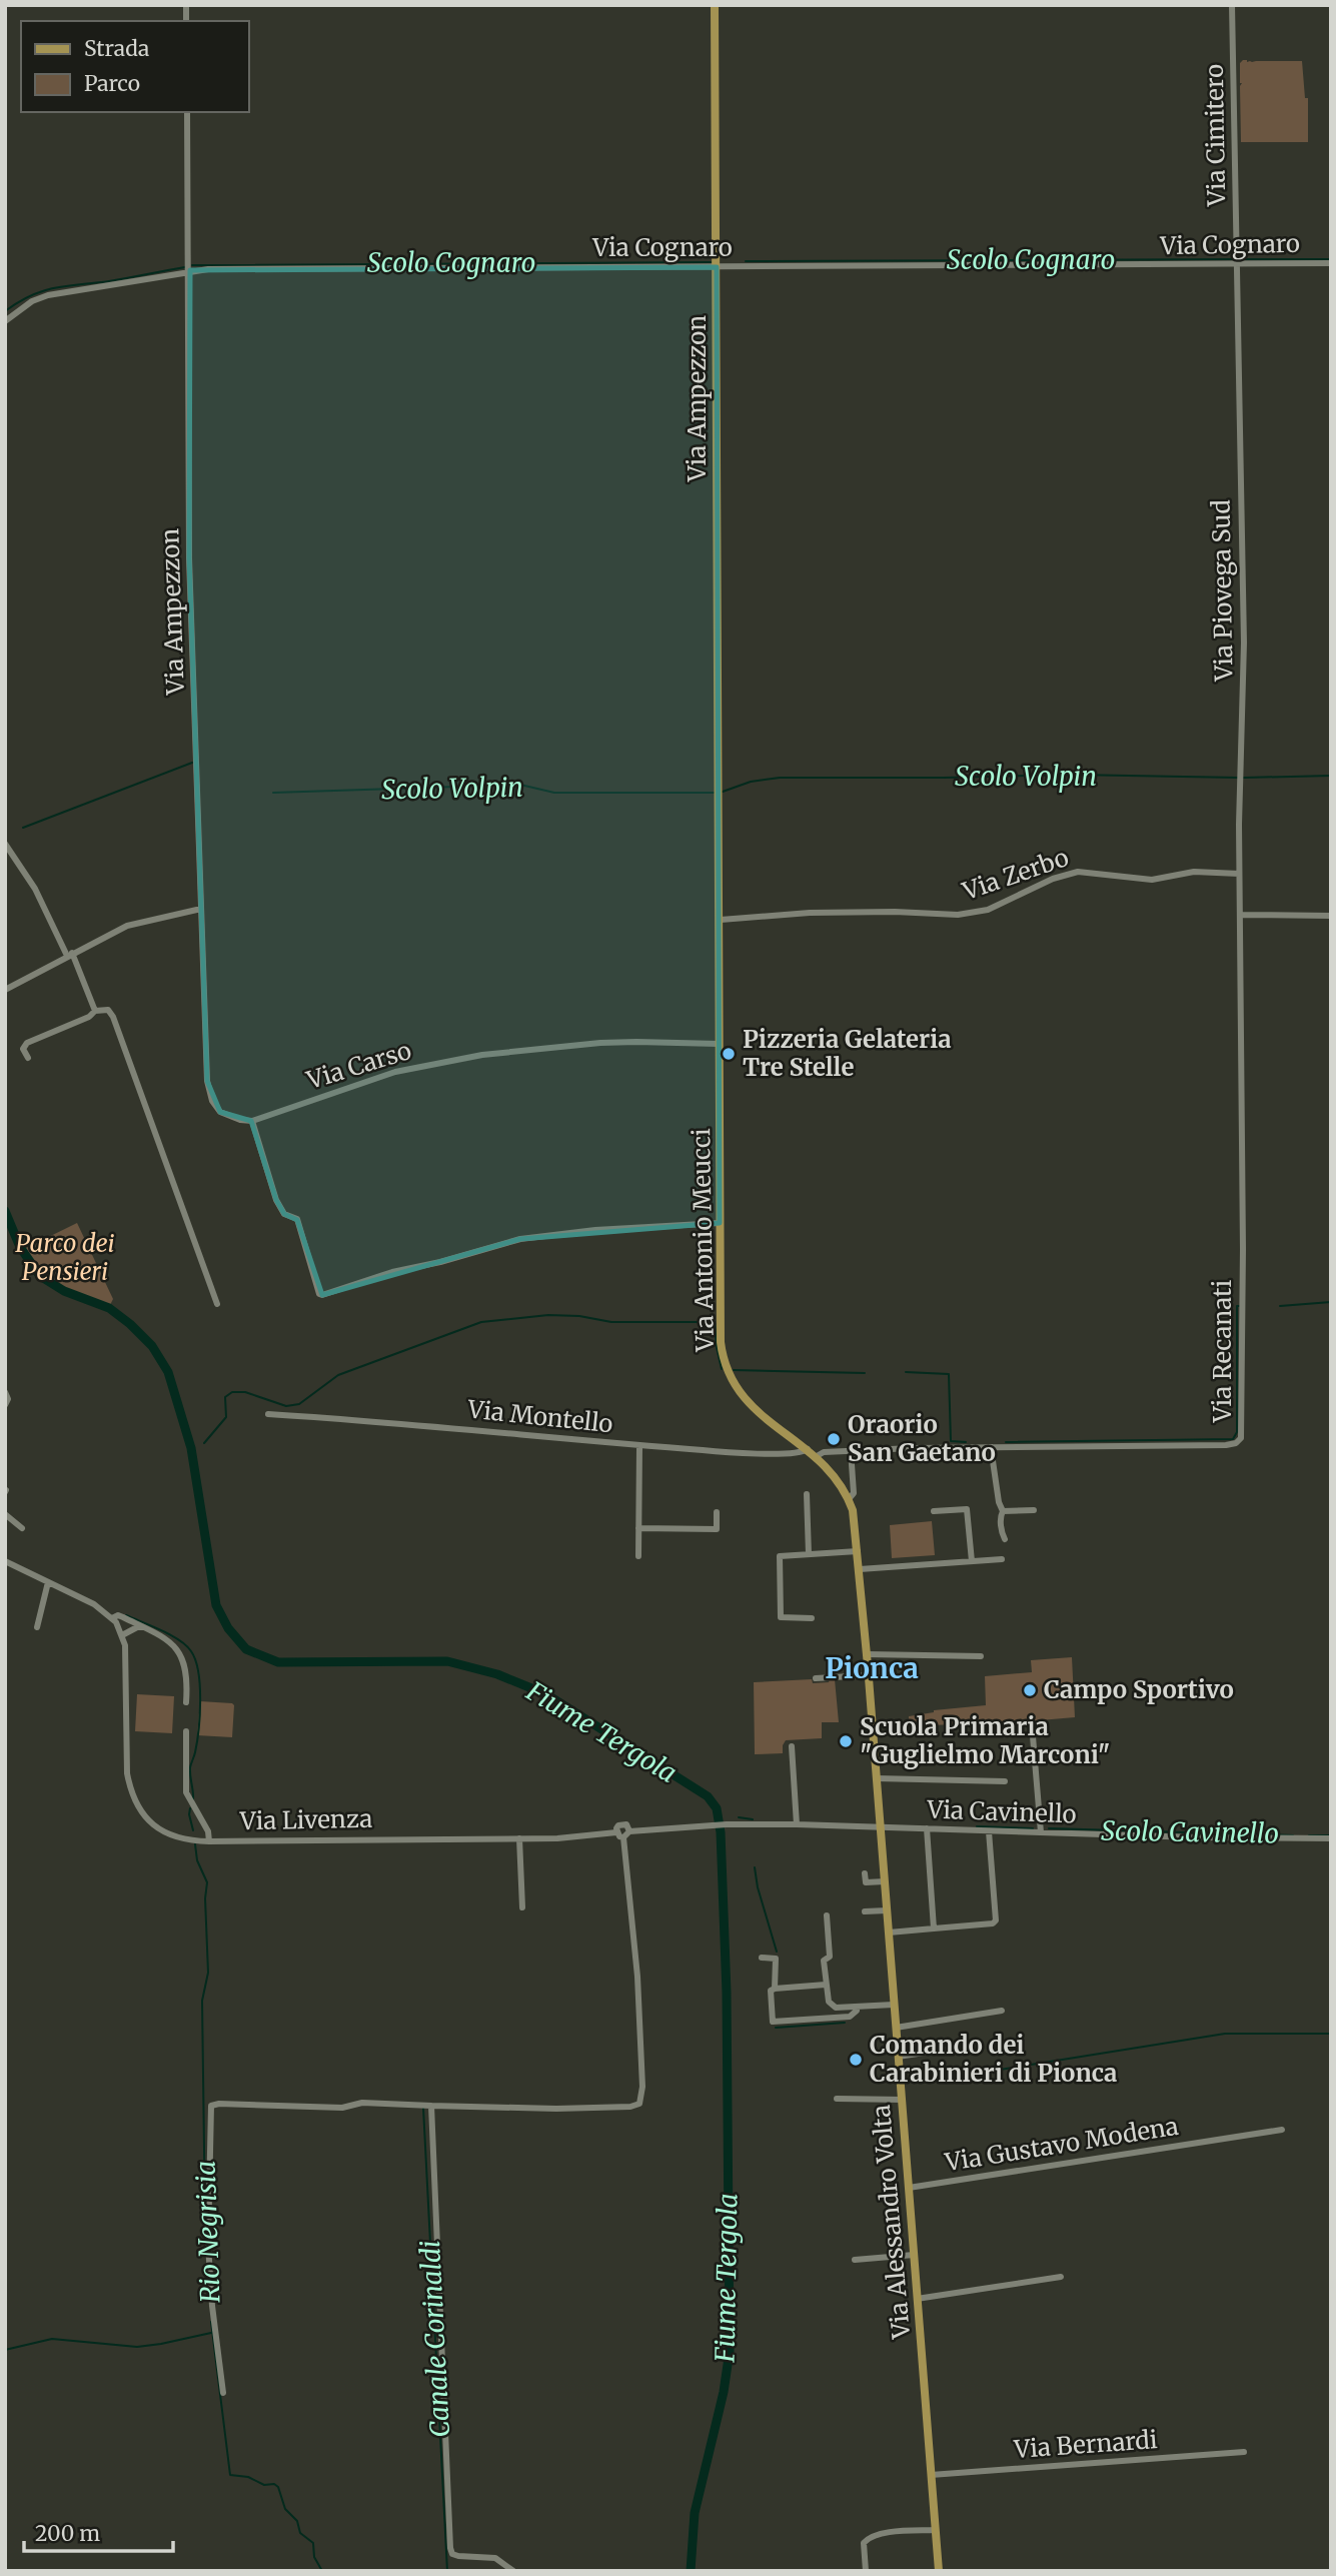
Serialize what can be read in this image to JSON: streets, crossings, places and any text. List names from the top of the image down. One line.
{"streets":{"main road":["Via Ampezzon","Via Antonio Meucci","Via Alessandro Volta"],"street":["Via Cimitero","Via Cognaro","Via Piovega Sud","Via Zerbo","Via Carso","Via Recanati","Via Montello","Via Cavinello","Via Livenza","Via Gustavo Modena","Via Bernardi"]},"crossings":[["Via Cimitero","Via Cognaro"],["Via Cimitero","Via Piovega Sud"],["Via Cognaro","Via Ampezzon"],["Via Cognaro","Via Piovega Sud"],["Via Ampezzon","Via Antonio Meucci"],["Via Piovega Sud","Via Zerbo"],["Via Piovega Sud","Via Recanati"],["Via Zerbo","Via Antonio Meucci"],["Via Carso","Via Antonio Meucci"],["Via Antonio Meucci","Via Recanati"],["Via Antonio Meucci","Via Montello"],["Via Antonio Meucci","Via Cavinello"],["Via Antonio Meucci","Via Livenza"],["Via Antonio Meucci","Via Alessandro Volta"],["Via Cavinello","Via Livenza"],["Via Cavinello","Via Alessandro Volta"],["Via Livenza","Via Alessandro Volta"],["Via Gustavo Modena","Via Alessandro Volta"],["Via Alessandro Volta","Via Bernardi"]],"districts":["Pionca"],"water":["Scolo Cognaro","Scolo Volpin","Fiume Tergola","Scolo Cavinello","Rio Negrisia","Canale Corinaldi"],"parks":["Parco dei Pensieri"],"places":["Pizzeria Gelateria Tre Stelle","Oraorio San Gaetano","Campo Sportivo","Scuola Primaria \"Guglielmo Marconi\"","Comando dei Carabinieri di Pionca"],"legend":["Strada","Parco"],"scale_bar":"200 m"}
